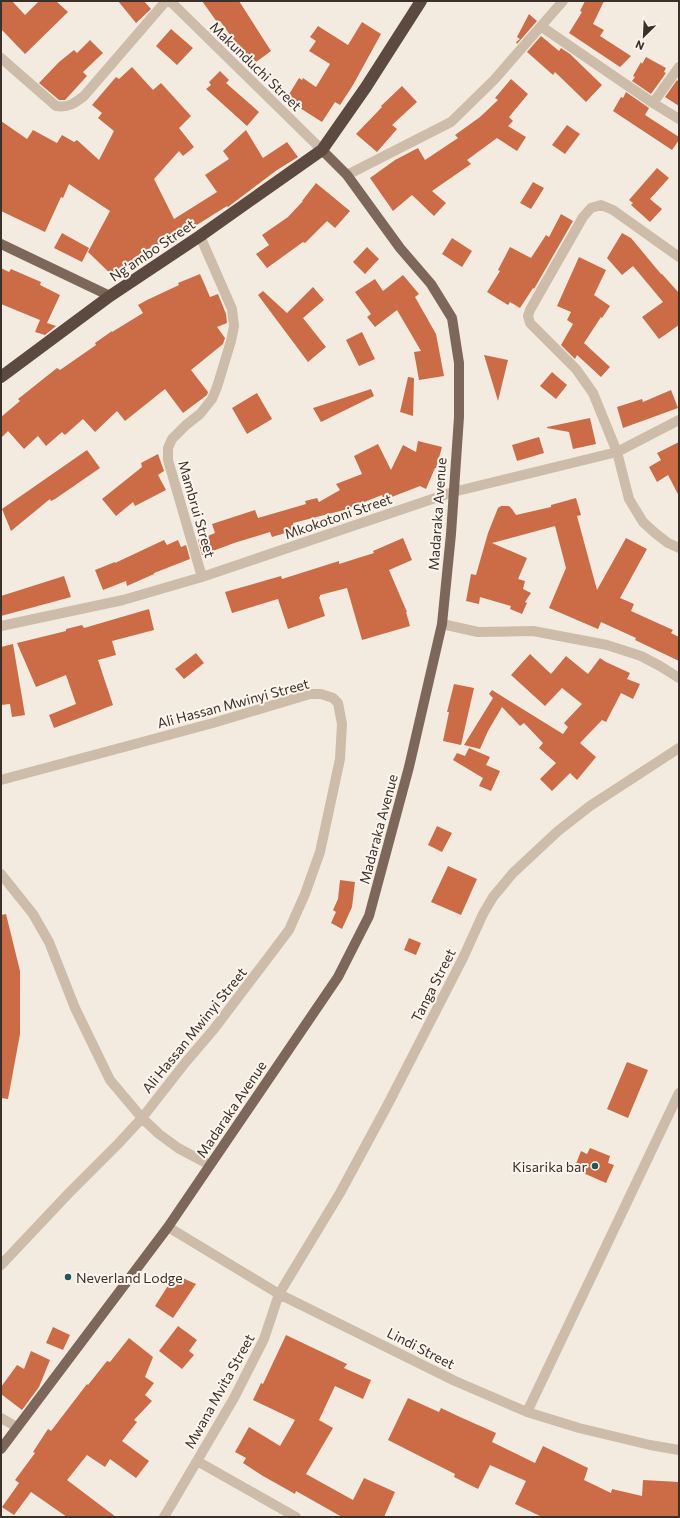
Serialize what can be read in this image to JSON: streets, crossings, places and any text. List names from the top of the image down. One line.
{"streets":{"highway":["Ng’ambo Street"],"main road":["Madaraka Avenue"],"street":["Makunduchi Street","Mambrui Street","Mkokotoni Street","Ali Hassan Mwinyi Street","Tanga Street","Lindi Street","Mwana Mvita Street"]},"crossings":[["Makunduchi Street","Ng’ambo Street"],["Makunduchi Street","Madaraka Avenue"],["Ng’ambo Street","Mambrui Street"],["Ng’ambo Street","Madaraka Avenue"],["Mambrui Street","Mkokotoni Street"],["Madaraka Avenue","Mkokotoni Street"],["Madaraka Avenue","Ali Hassan Mwinyi Street"],["Madaraka Avenue","Lindi Street"],["Tanga Street","Lindi Street"],["Tanga Street","Mwana Mvita Street"],["Lindi Street","Mwana Mvita Street"]],"places":["Kisarika bar","Neverland Lodge"],"north":"bottom left"}
